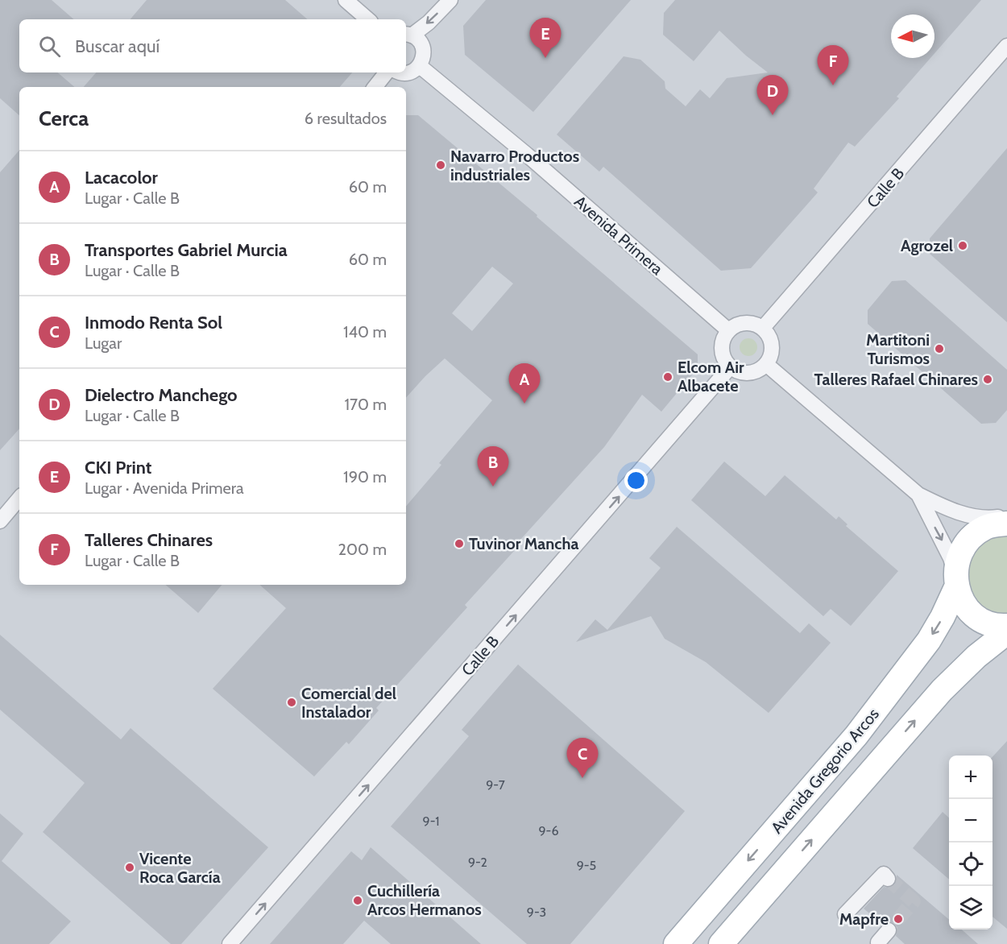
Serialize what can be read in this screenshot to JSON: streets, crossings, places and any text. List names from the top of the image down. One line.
{"streets":{"main road":["Avenida Gregorio Arcos"],"street":["Calle B","Avenida Primera"]},"crossings":[["Calle B","Avenida Primera"]],"one_way":["Calle B"],"places":["Navarro Productos industriales","Agrozel","Martitoni Turismos","Elcom Air Albacete","Talleres Rafael Chinares","Tuvinor Mancha","Comercial del Instalador","Vicente Roca García","Cuchillería Arcos Hermanos","Mapfre"],"house_numbers":["9-7","9-1","9-6","9-2","9-5","9-3"],"north":"left","page":{"pins":["E","F","D","A","B","C"],"search":"Buscar aquí","heading":["Cerca","6 resultados"],"list":[{"mark":"A","name":"Lacacolor","note":"Lugar · Calle B","value":"60 m"},{"mark":"B","name":"Transportes Gabriel Murcia","note":"Lugar · Calle B","value":"60 m"},{"mark":"C","name":"Inmodo Renta Sol","note":"Lugar","value":"140 m"},{"mark":"D","name":"Dielectro Manchego","note":"Lugar · Calle B","value":"170 m"},{"mark":"E","name":"CKI Print","note":"Lugar · Avenida Primera","value":"190 m"},{"mark":"F","name":"Talleres Chinares","note":"Lugar · Calle B","value":"200 m"}],"map_buttons":["+","−"]}}
